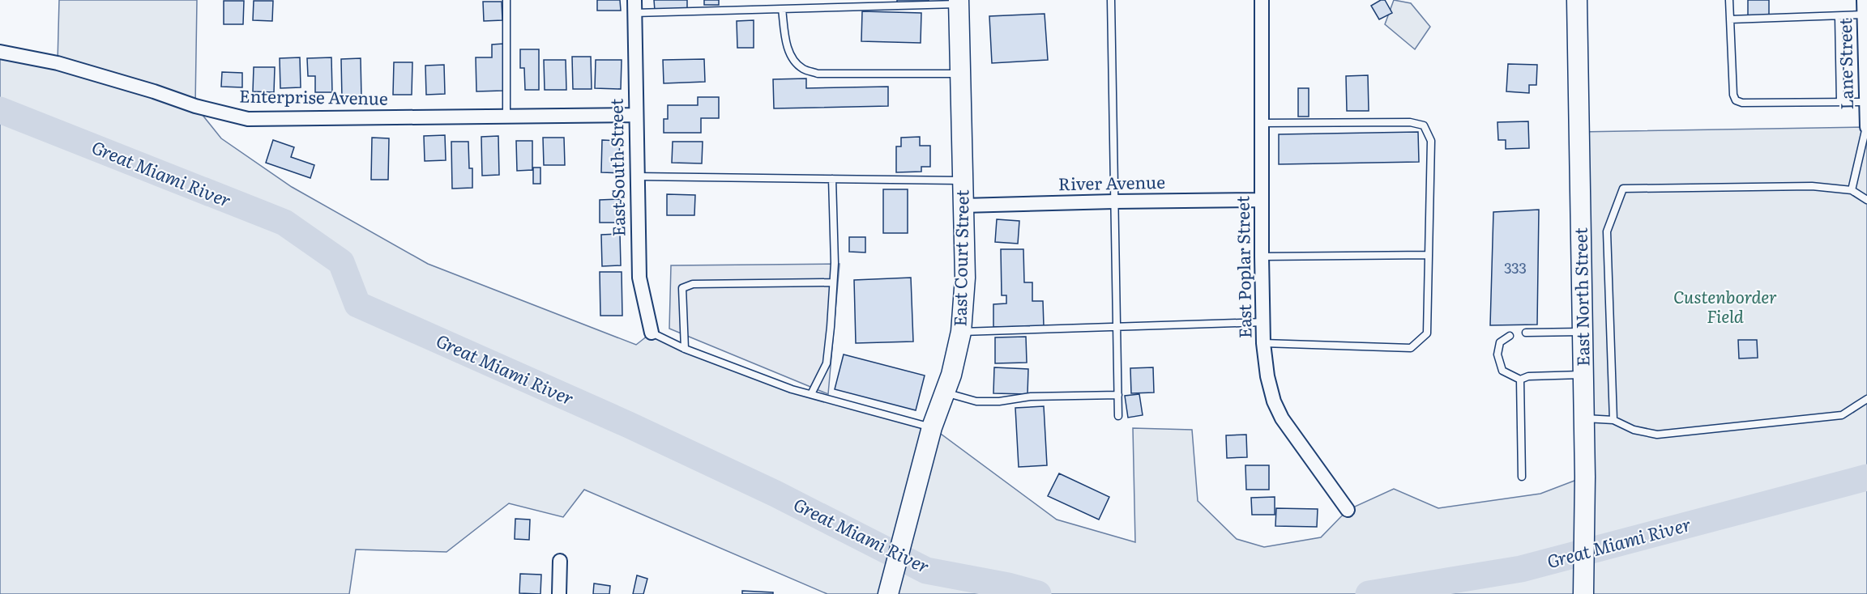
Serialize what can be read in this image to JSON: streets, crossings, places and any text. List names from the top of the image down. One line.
{"streets":{"main road":["East Court Street","East North Street"],"street":["Lane Street","Enterprise Avenue","East South Street","River Avenue","East Poplar Street"]},"crossings":[["Enterprise Avenue","East South Street"],["River Avenue","East Court Street"],["River Avenue","East Poplar Street"]],"water":["Great Miami River"],"parks":["Custenborder Field"],"house_numbers":["333"]}
